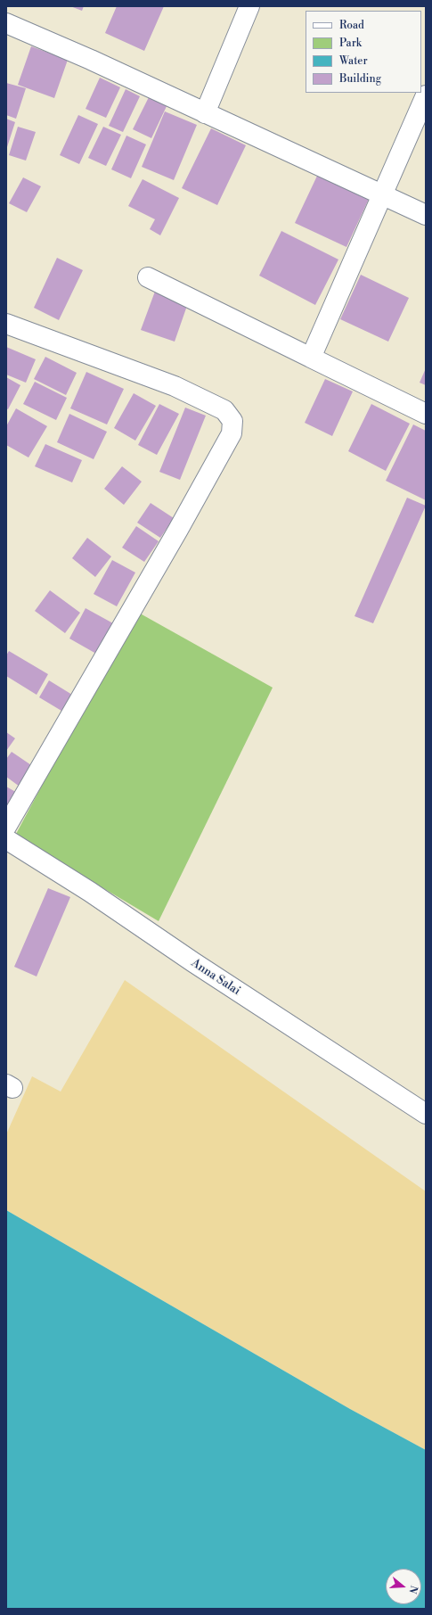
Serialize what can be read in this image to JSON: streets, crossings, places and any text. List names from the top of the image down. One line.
{"streets":{"street":["Anna Salai"]},"legend":["Road","Park","Water","Building"],"north":"right"}
